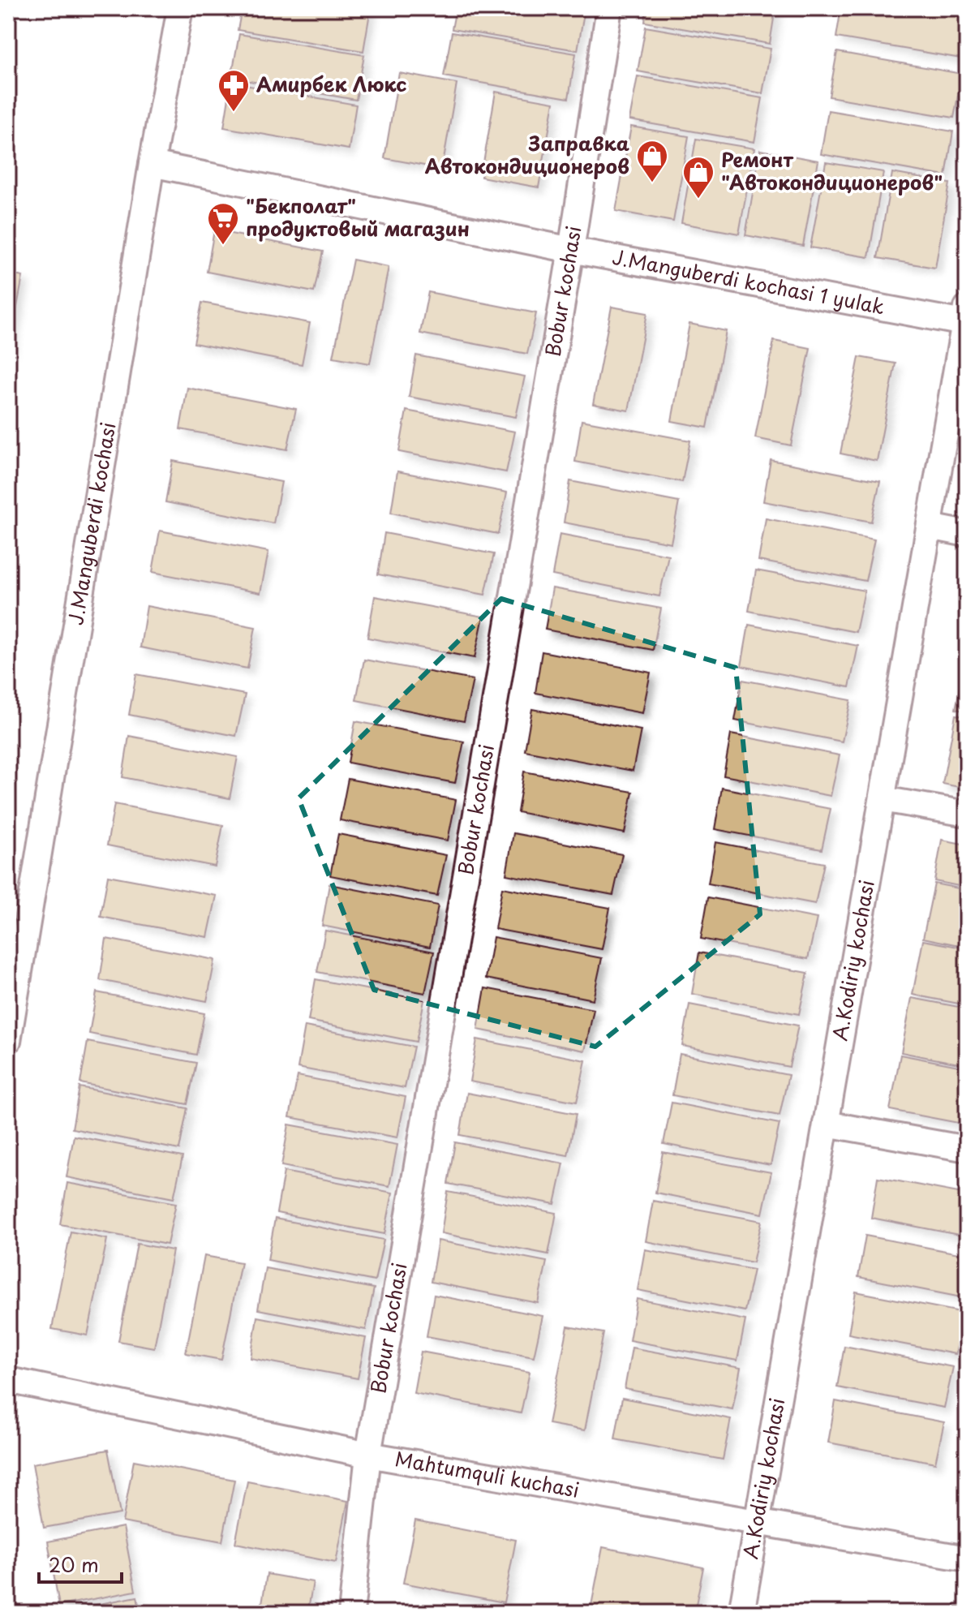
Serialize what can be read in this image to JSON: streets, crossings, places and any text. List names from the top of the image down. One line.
{"streets":{"street":["J.Manguberdi kochasi 1 yulak","Bobur kochasi","J.Manguberdi kochasi","A.Kodiriy kochasi","Mahtumquli kuchasi"]},"crossings":[["J.Manguberdi kochasi 1 yulak","Bobur kochasi"],["J.Manguberdi kochasi 1 yulak","J.Manguberdi kochasi"],["J.Manguberdi kochasi 1 yulak","A.Kodiriy kochasi"],["Bobur kochasi","Mahtumquli kuchasi"],["A.Kodiriy kochasi","Mahtumquli kuchasi"]],"places":{"pharmacy":["Амирбек Люкс"],"shop":["Заправка Автокондиционеров","Ремонт \"Автокондиционеров\""],"supermarket":["\"Бекполат\" продуктовый магазин"]},"scale_bar":"20 m"}
